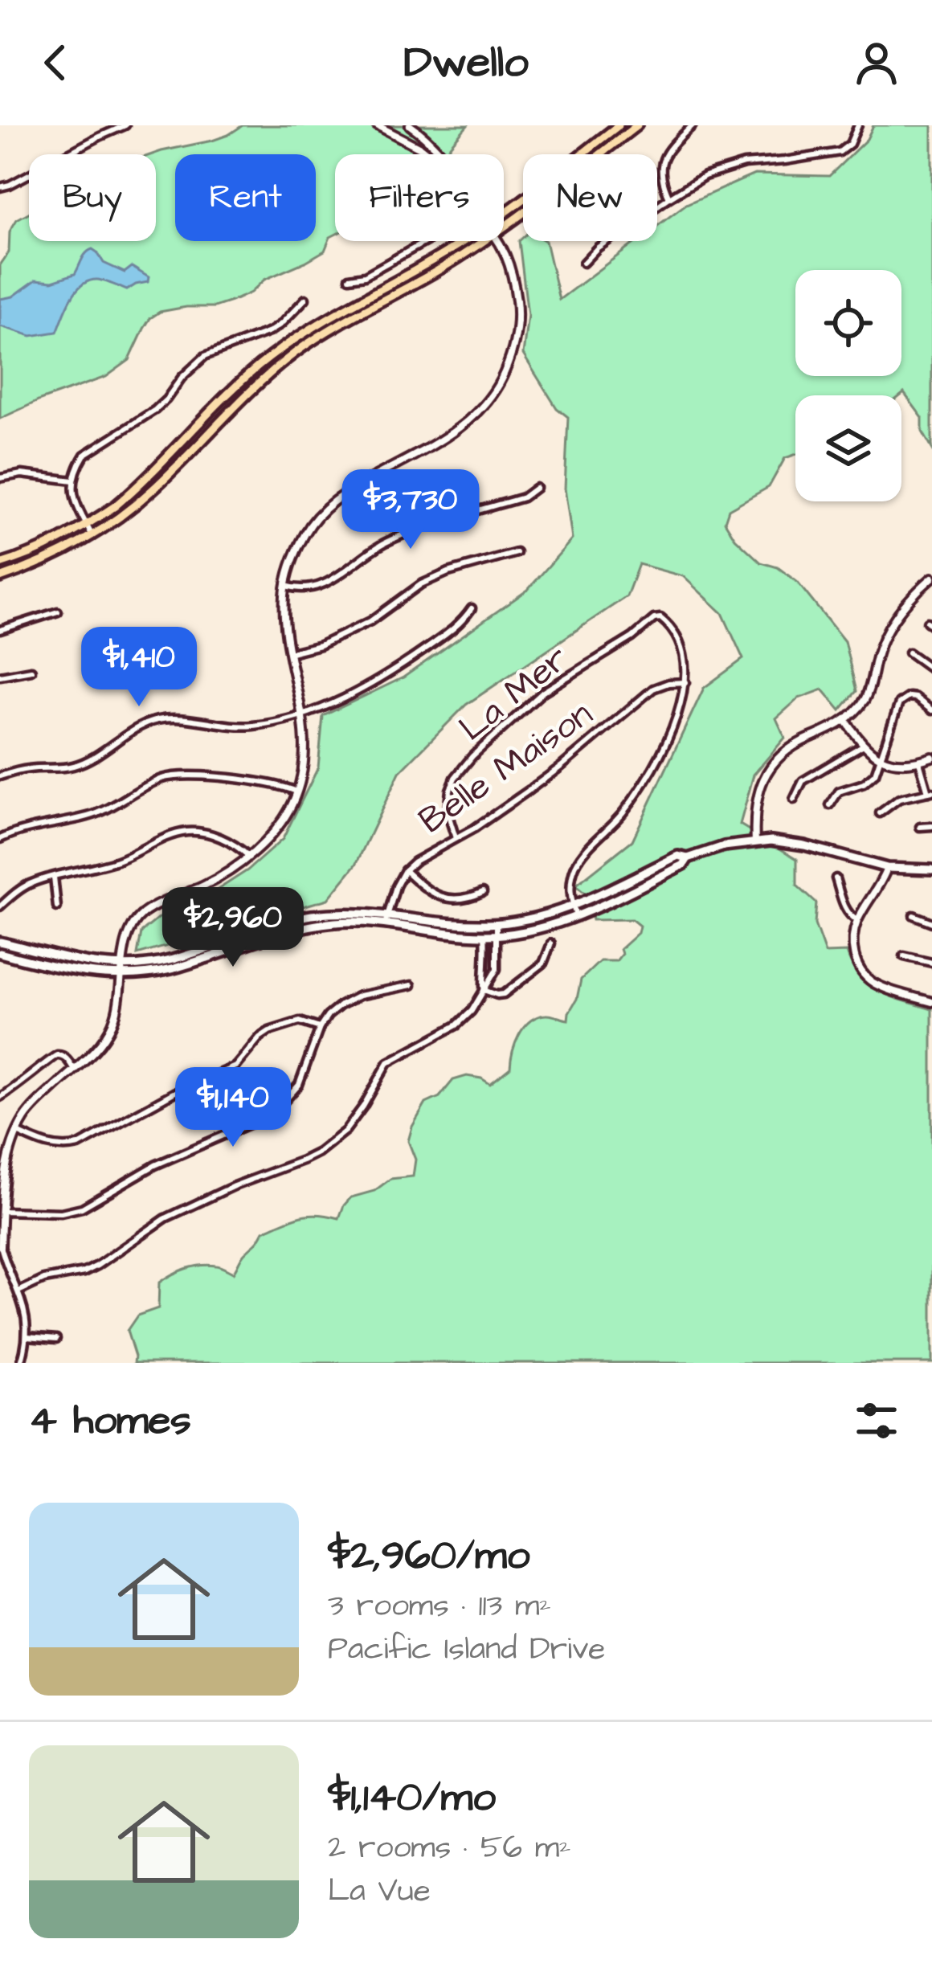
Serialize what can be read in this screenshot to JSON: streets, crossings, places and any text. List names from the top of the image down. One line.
{"streets":{"street":["La Mer","Belle Maison"]},"crossings":[["La Mer","Belle Maison"]],"page":{"header":"Dwello","chip":["Buy","Rent","Filters","New"],"price":["$3,730","$1,410","$2,960","$1,140"],"heading":"4 homes","list":[{"name":"$2,960/mo","note":"3 rooms · 113 m² · Pacific Island Drive"},{"name":"$1,140/mo","note":"2 rooms · 56 m² · La Vue"}]}}
